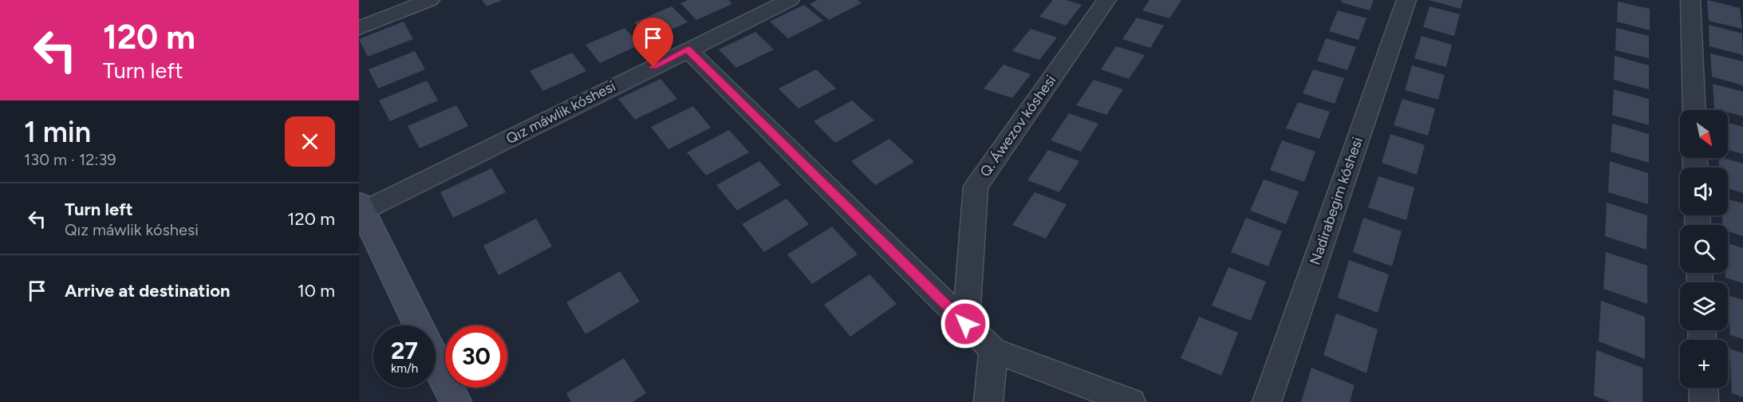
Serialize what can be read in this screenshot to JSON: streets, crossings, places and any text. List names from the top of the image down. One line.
{"streets":{"street":["Qız máwlik kóshesi","Q. Áwezov kóshesi","Nadirabegim kóshesi"]},"north":"bottom right","page":{"turn":["120 m","Turn left"],"heading":["1 min","130 m · 12:39"],"map_buttons":"+","list":[{"name":"Turn left","note":"Qız máwlik kóshesi","value":"120 m"},{"name":"Arrive at destination","value":"10 m"}],"speed":"27 km/h","limit":"30"}}
